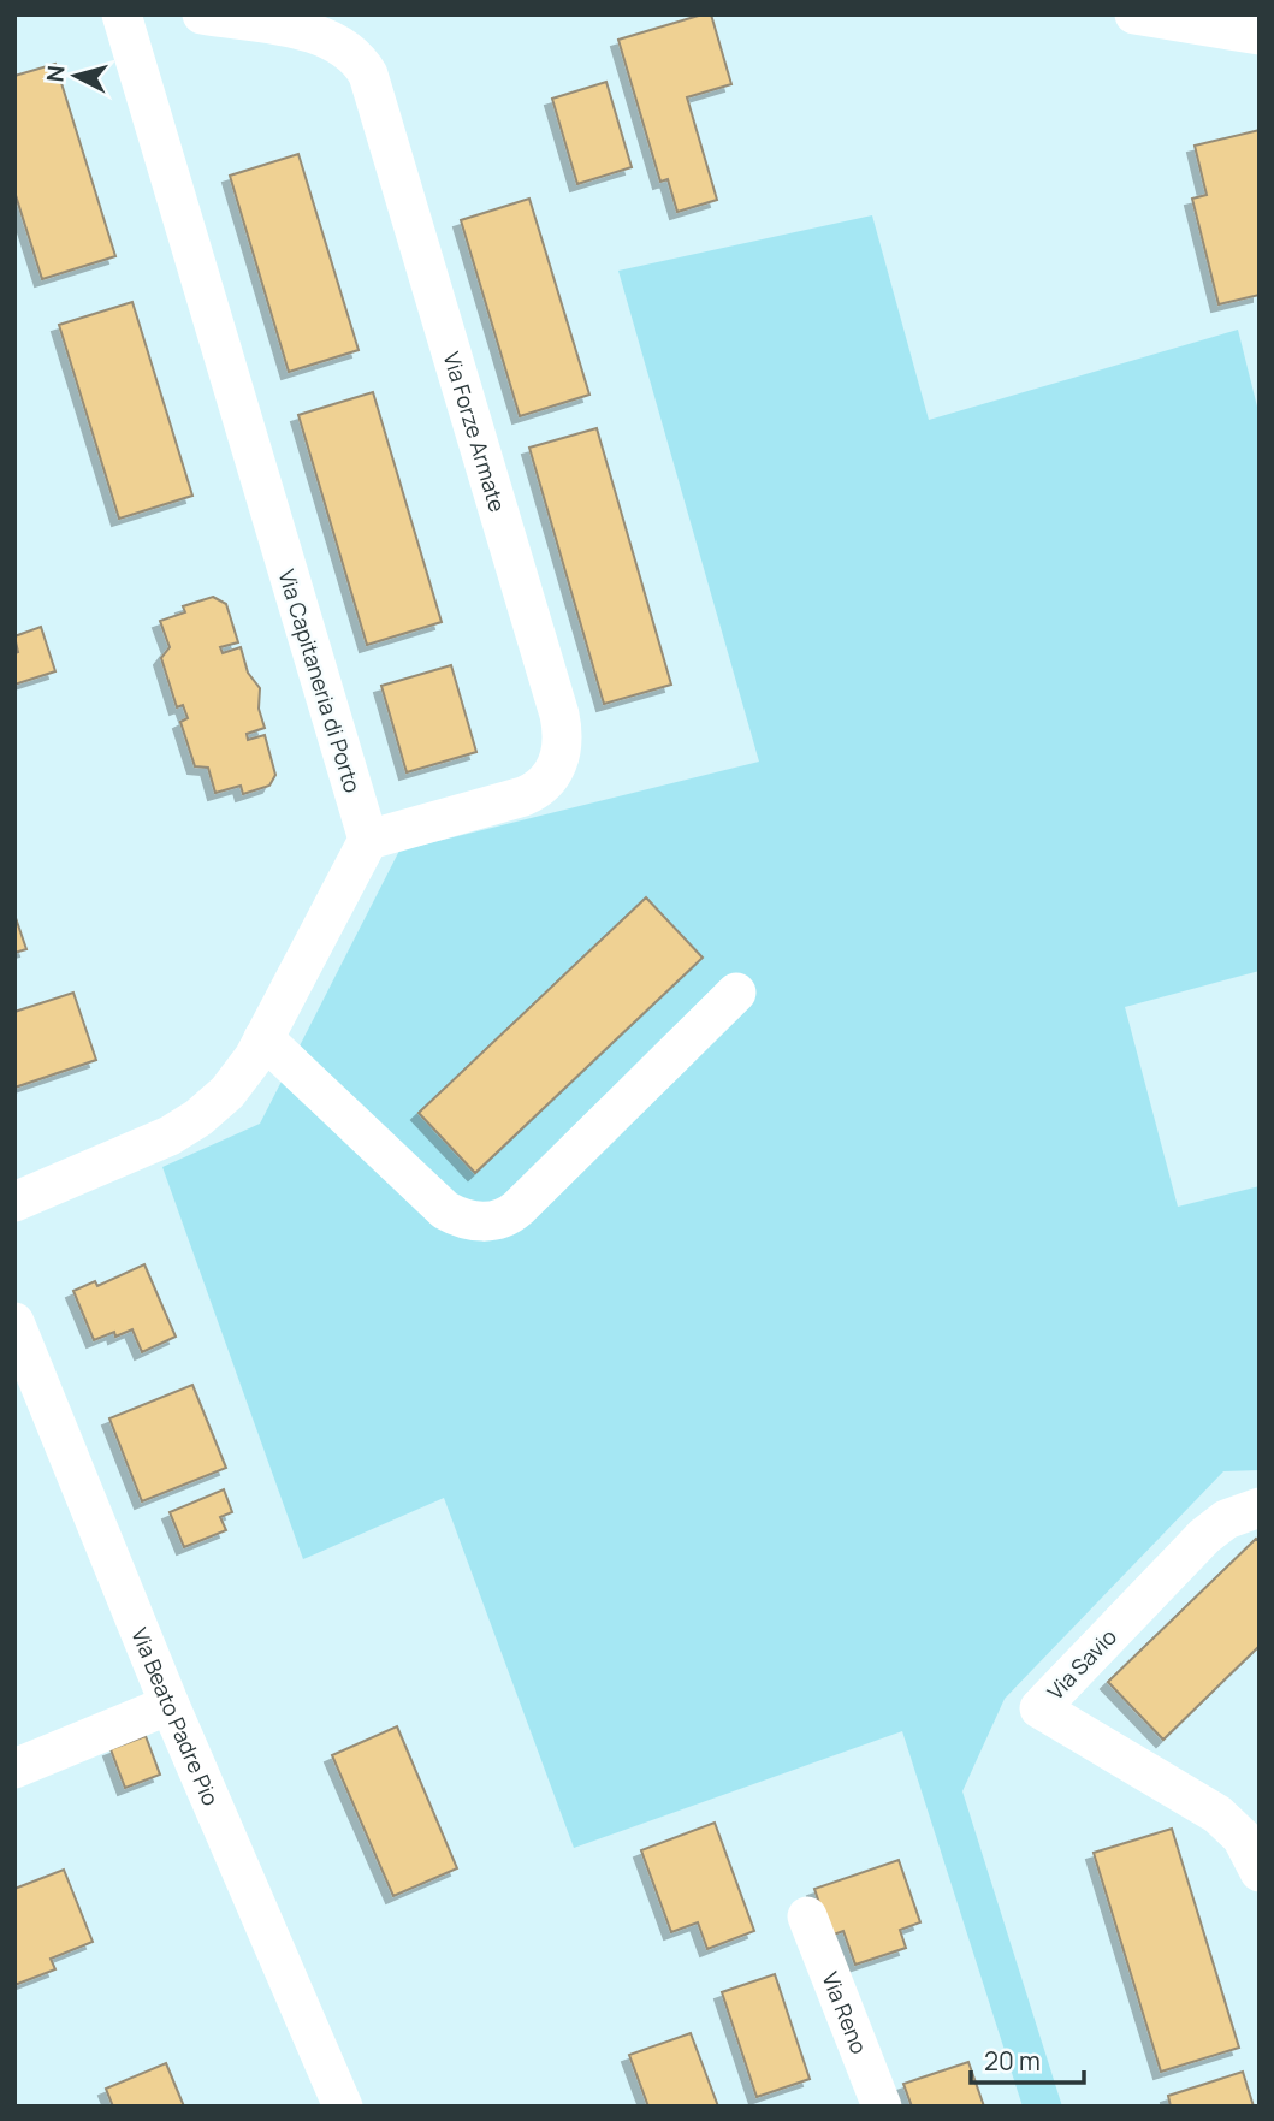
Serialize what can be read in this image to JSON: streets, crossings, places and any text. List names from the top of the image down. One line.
{"streets":{"street":["Via Forze Armate","Via Capitaneria di Porto","Via Savio","Via Beato Padre Pio","Via Reno"]},"crossings":[["Via Forze Armate","Via Capitaneria di Porto"]],"scale_bar":"20 m","north":"left"}
